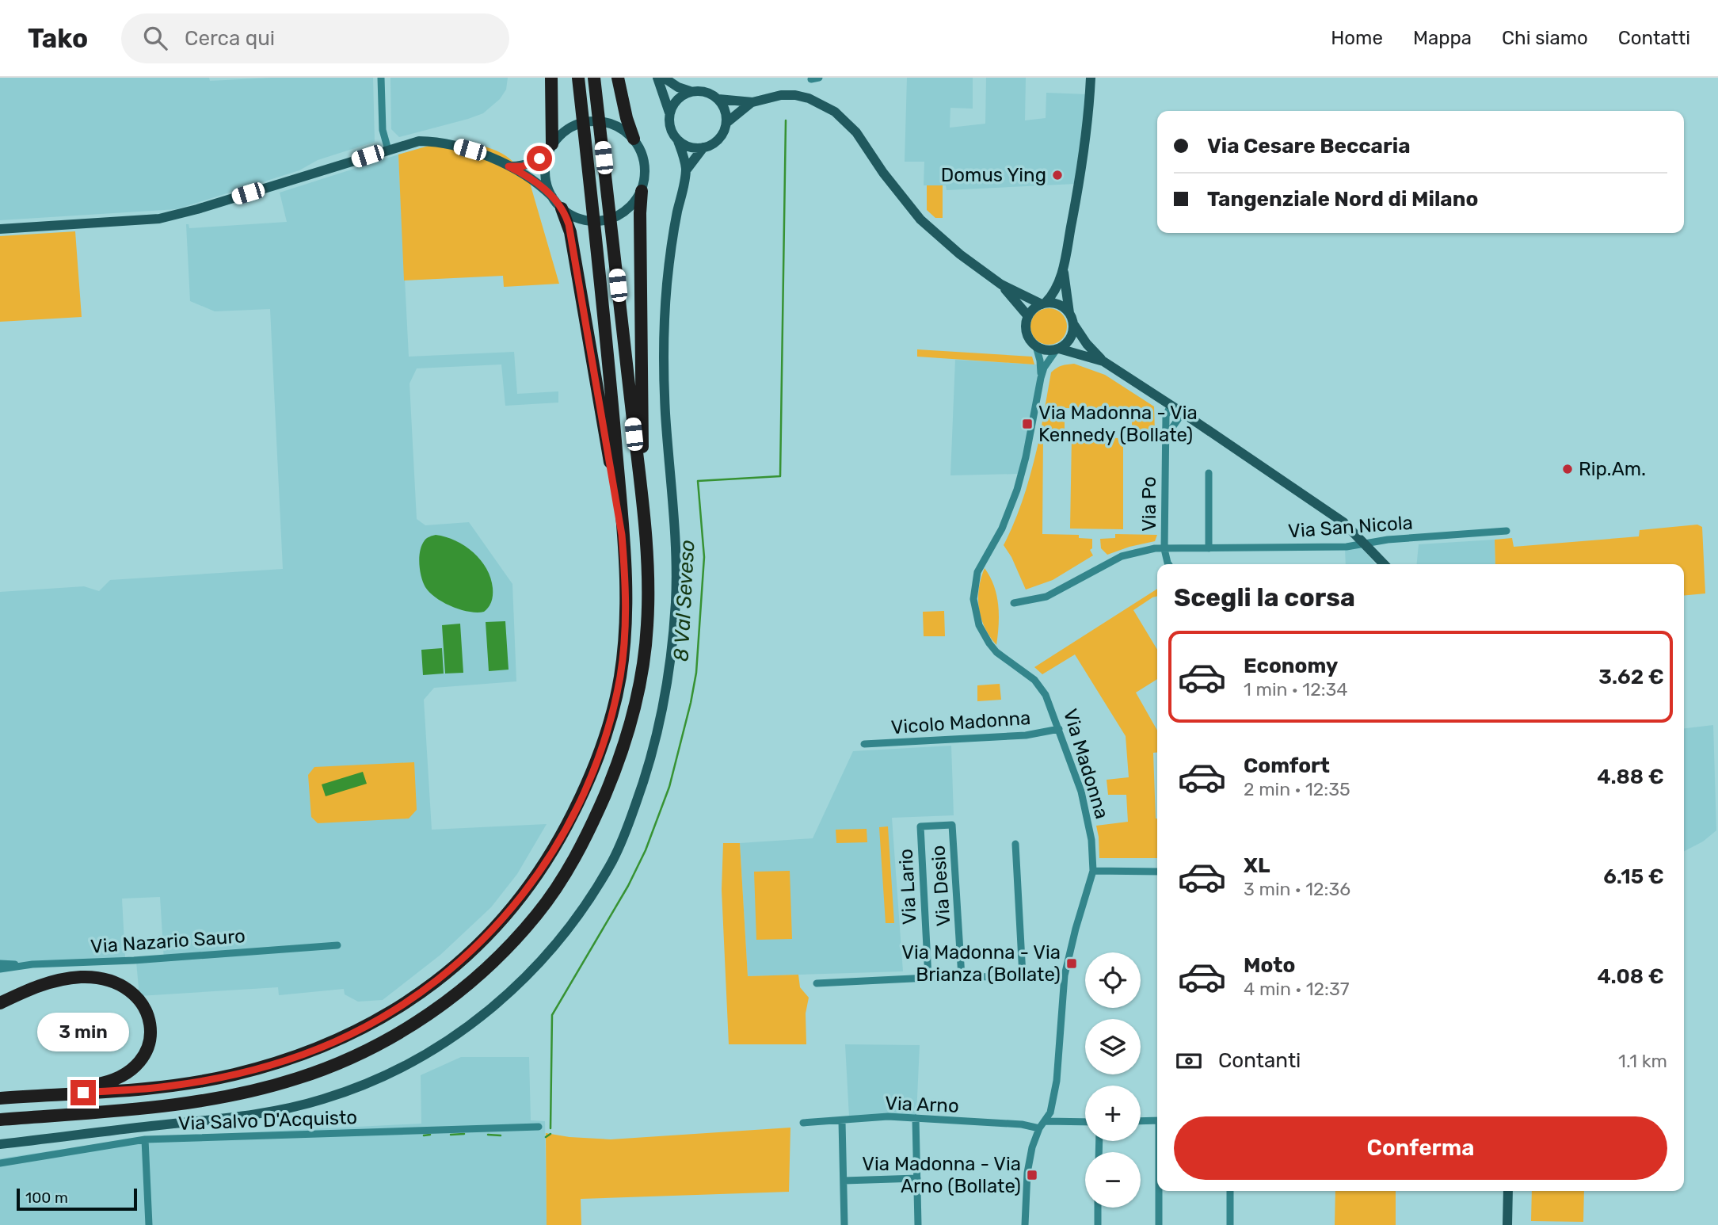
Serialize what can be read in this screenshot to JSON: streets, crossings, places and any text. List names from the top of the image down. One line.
{"streets":{"street":["Via Po","Via San Nicola","Vicolo Madonna","Via Madonna","Via Desio","Via Lario","Via Nazario Sauro","Via Arno","Via Salvo D'Acquisto"]},"crossings":[["Via Po","Via San Nicola"],["Vicolo Madonna","Via Madonna"],["Via Madonna","Via Arno"],["Via Desio","Via Lario"]],"water":["8 Val Seveso"],"places":{"other":["Domus Ying","Rip.Am."],"transit":["Via Madonna - Via Kennedy (Bollate)","Via Madonna - Via Brianza (Bollate)","Via Madonna - Via Arno (Bollate)"]},"scale_bar":"100 m","page":{"header":"Tako","search":"Cerca qui","nav":["Home","Mappa","Chi siamo","Contatti"],"banner":["Via Cesare Beccaria","Tangenziale Nord di Milano"],"heading":"Scegli la corsa","list":[{"name":"Economy","note":"1 min · 12:34","value":"3.62 €"},{"name":"Comfort","note":"2 min · 12:35","value":"4.88 €"},{"name":"XL","note":"3 min · 12:36","value":"6.15 €"},{"name":"Moto","note":"4 min · 12:37","value":"4.08 €"}],"map_buttons":["+","−"],"bubble":"3 min","pay":["Contanti","1.1 km"],"buttons":"Conferma","scale":"100 m"}}
